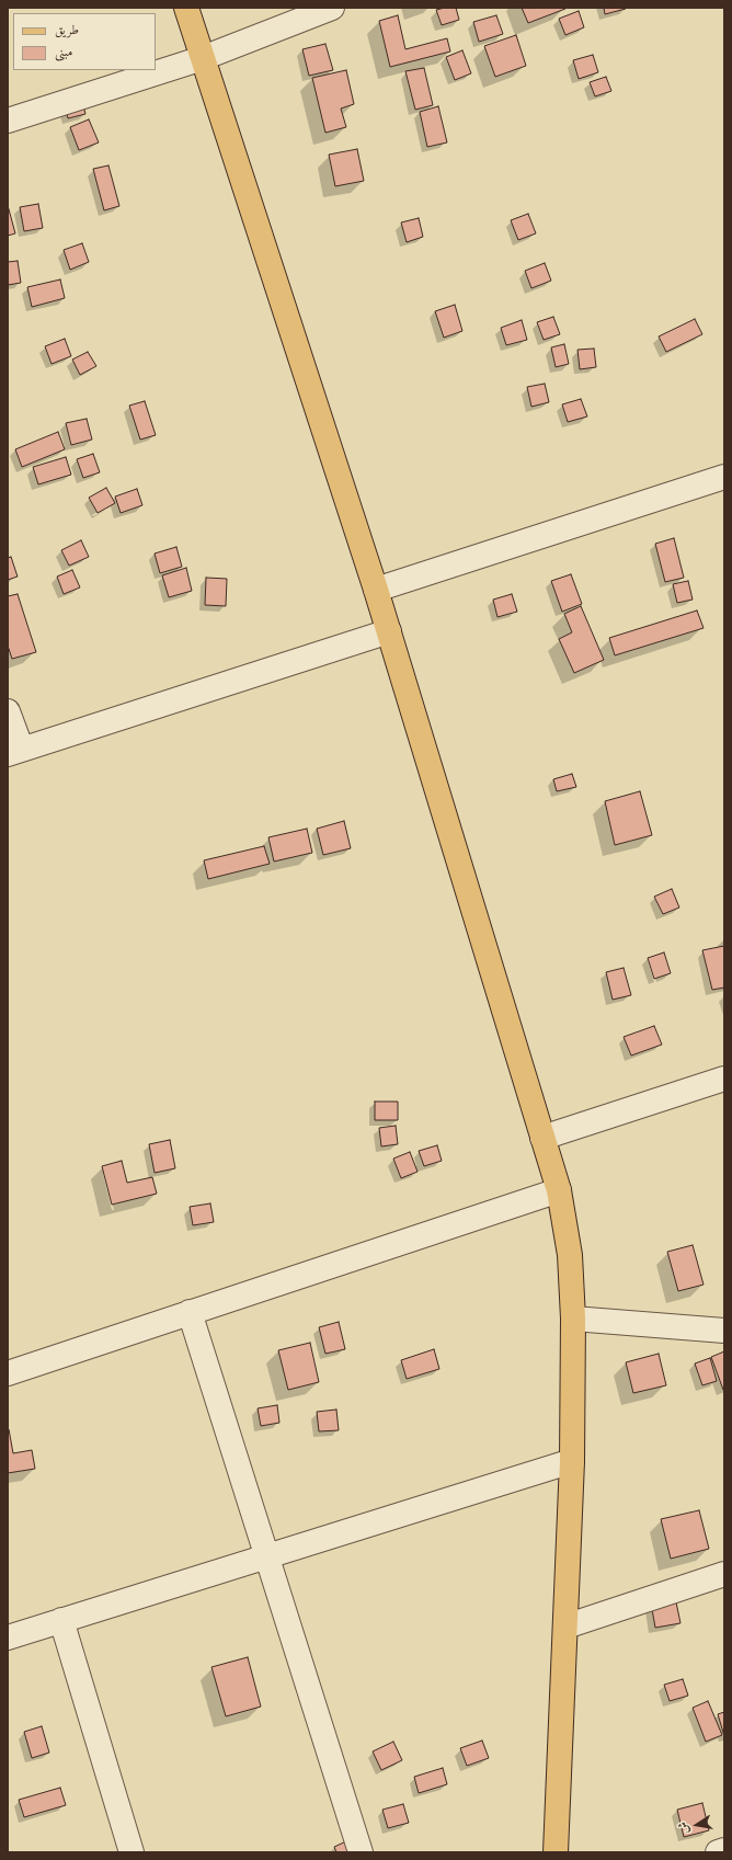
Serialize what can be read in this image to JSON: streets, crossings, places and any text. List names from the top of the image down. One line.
{"legend":["طريق","مبنى"],"north":"left"}
